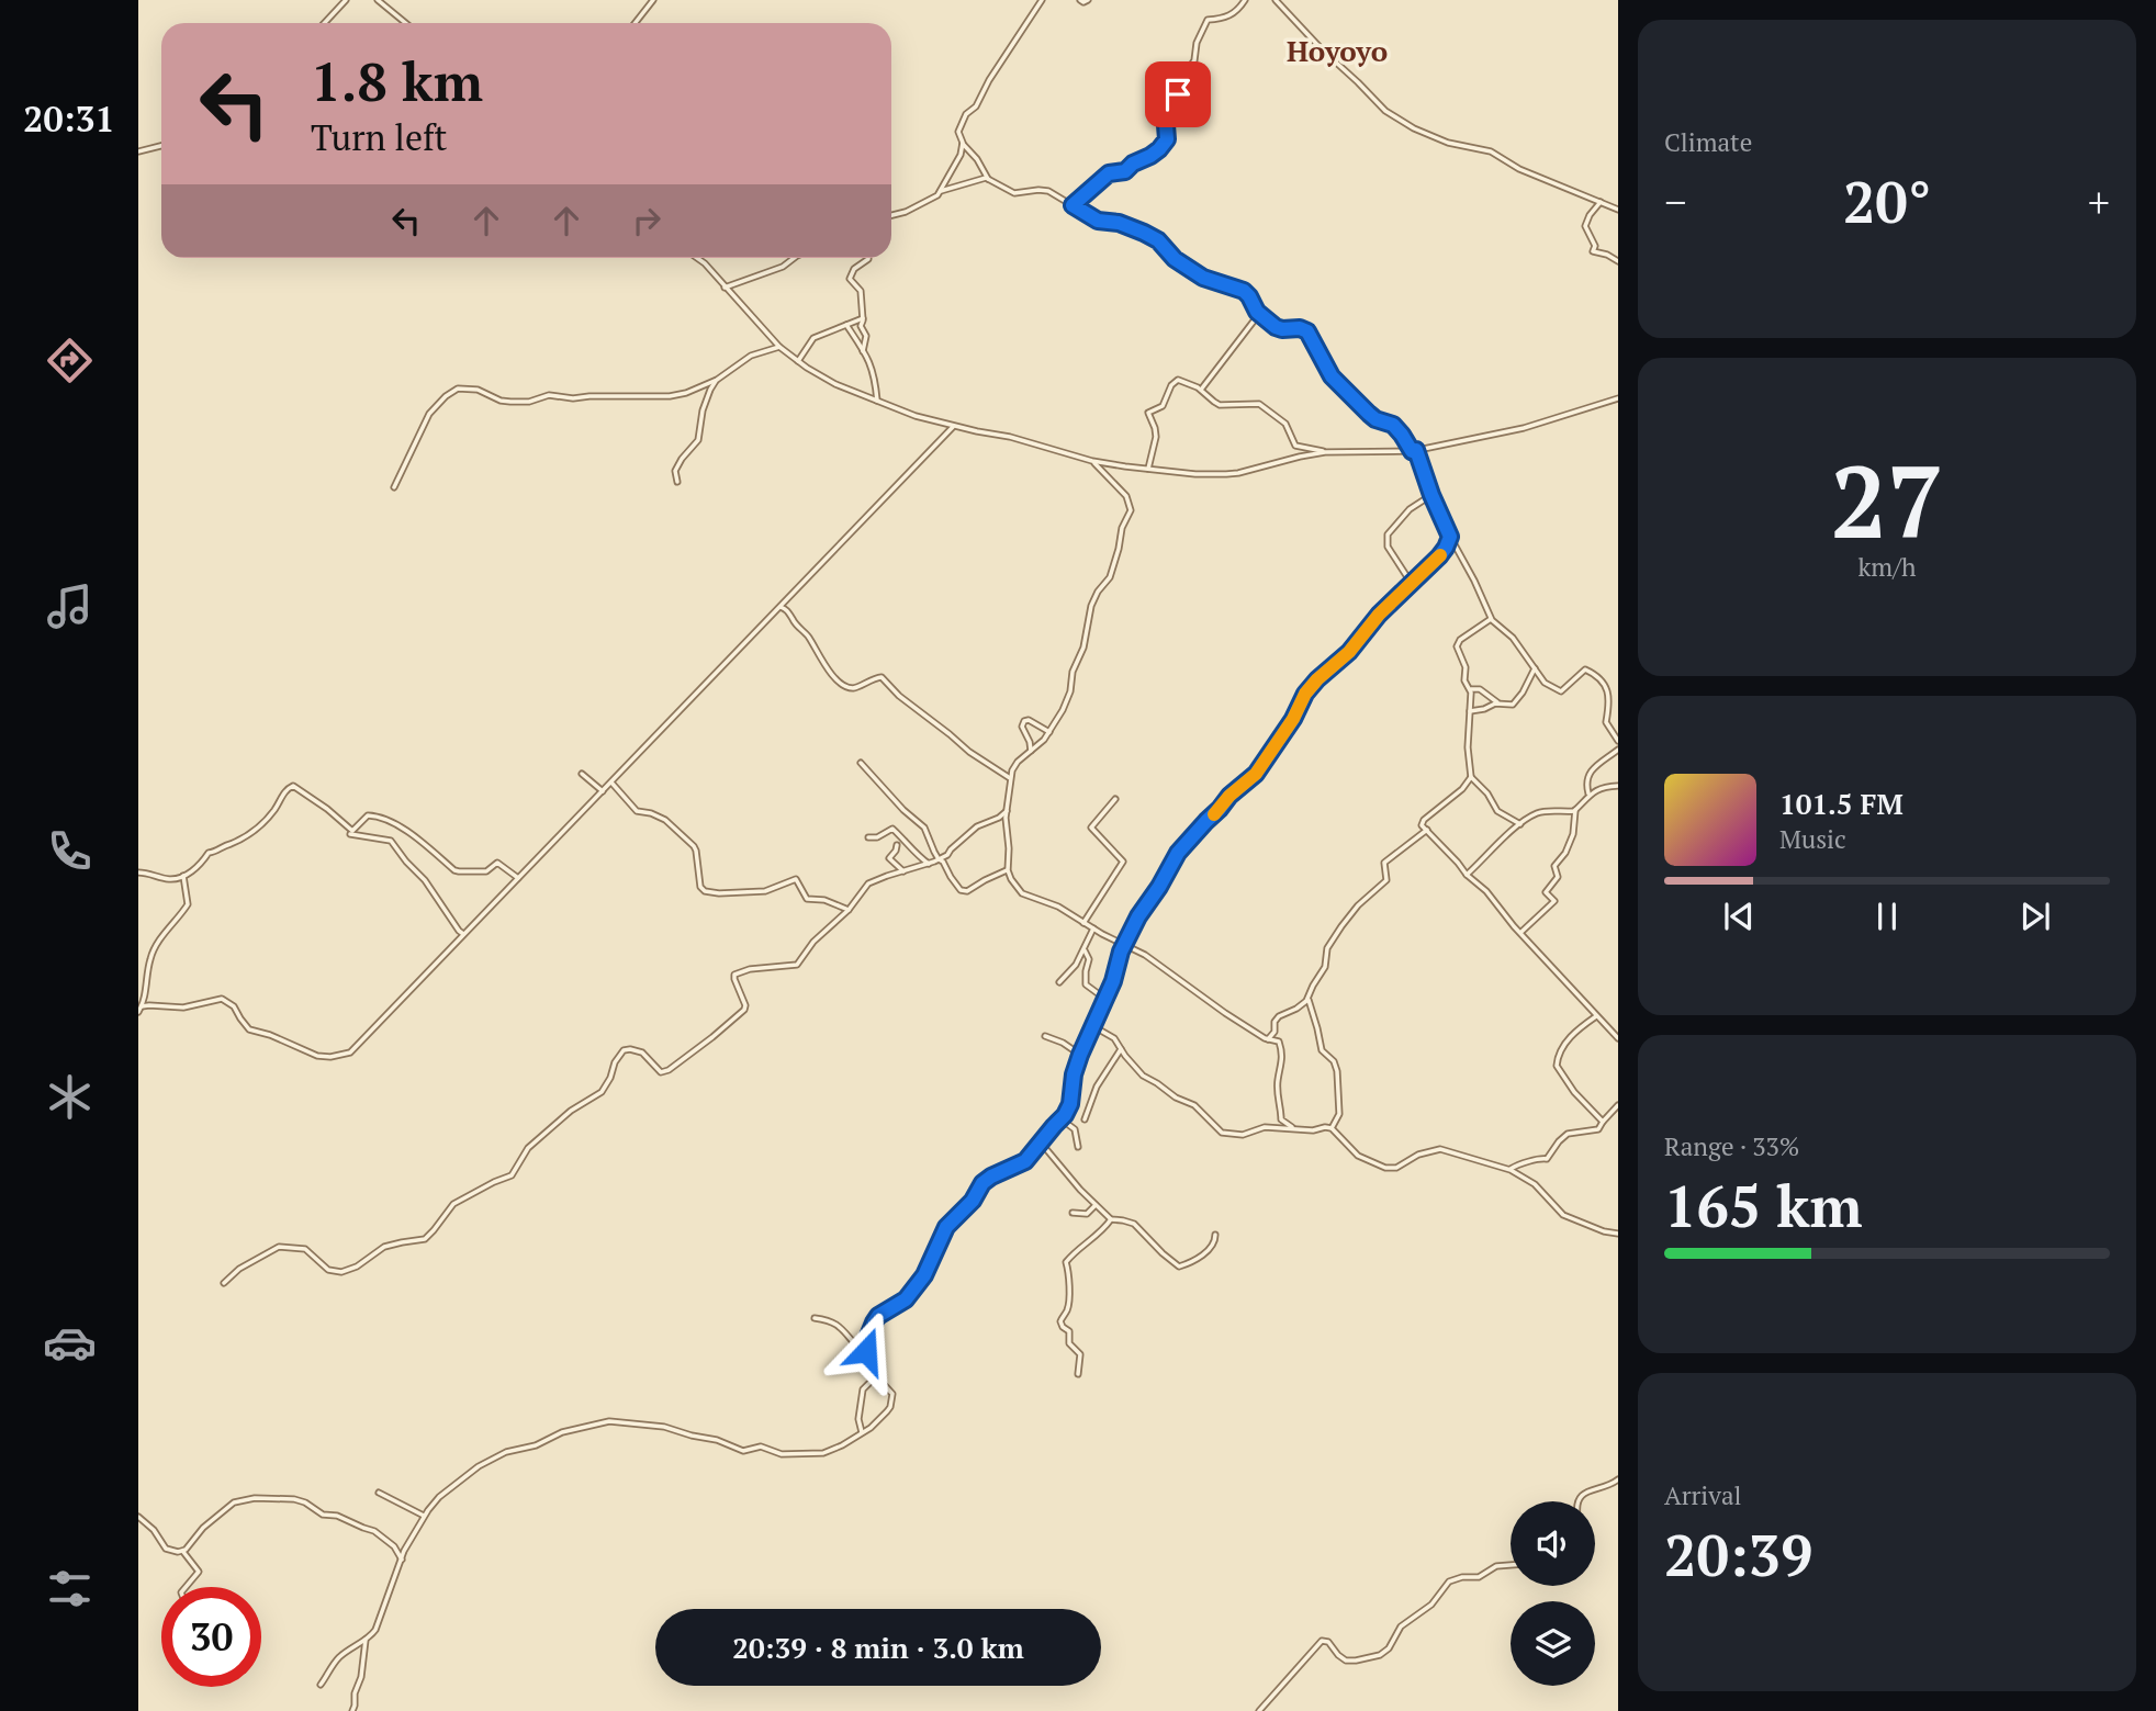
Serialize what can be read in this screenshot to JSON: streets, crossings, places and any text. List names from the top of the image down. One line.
{"districts":["Hoyoyo"],"page":{"tabs":"20:31","tile":["Climate",["27","km/h"],["Range · 33%","165 km"],["Arrival","20:39"]],"turn":["1.8 km","Turn left"],"heat":["−","20°","+"],"song":["101.5 FM","Music"],"limit":"30","trip":"20:39 · 8 min · 3.0 km"}}
